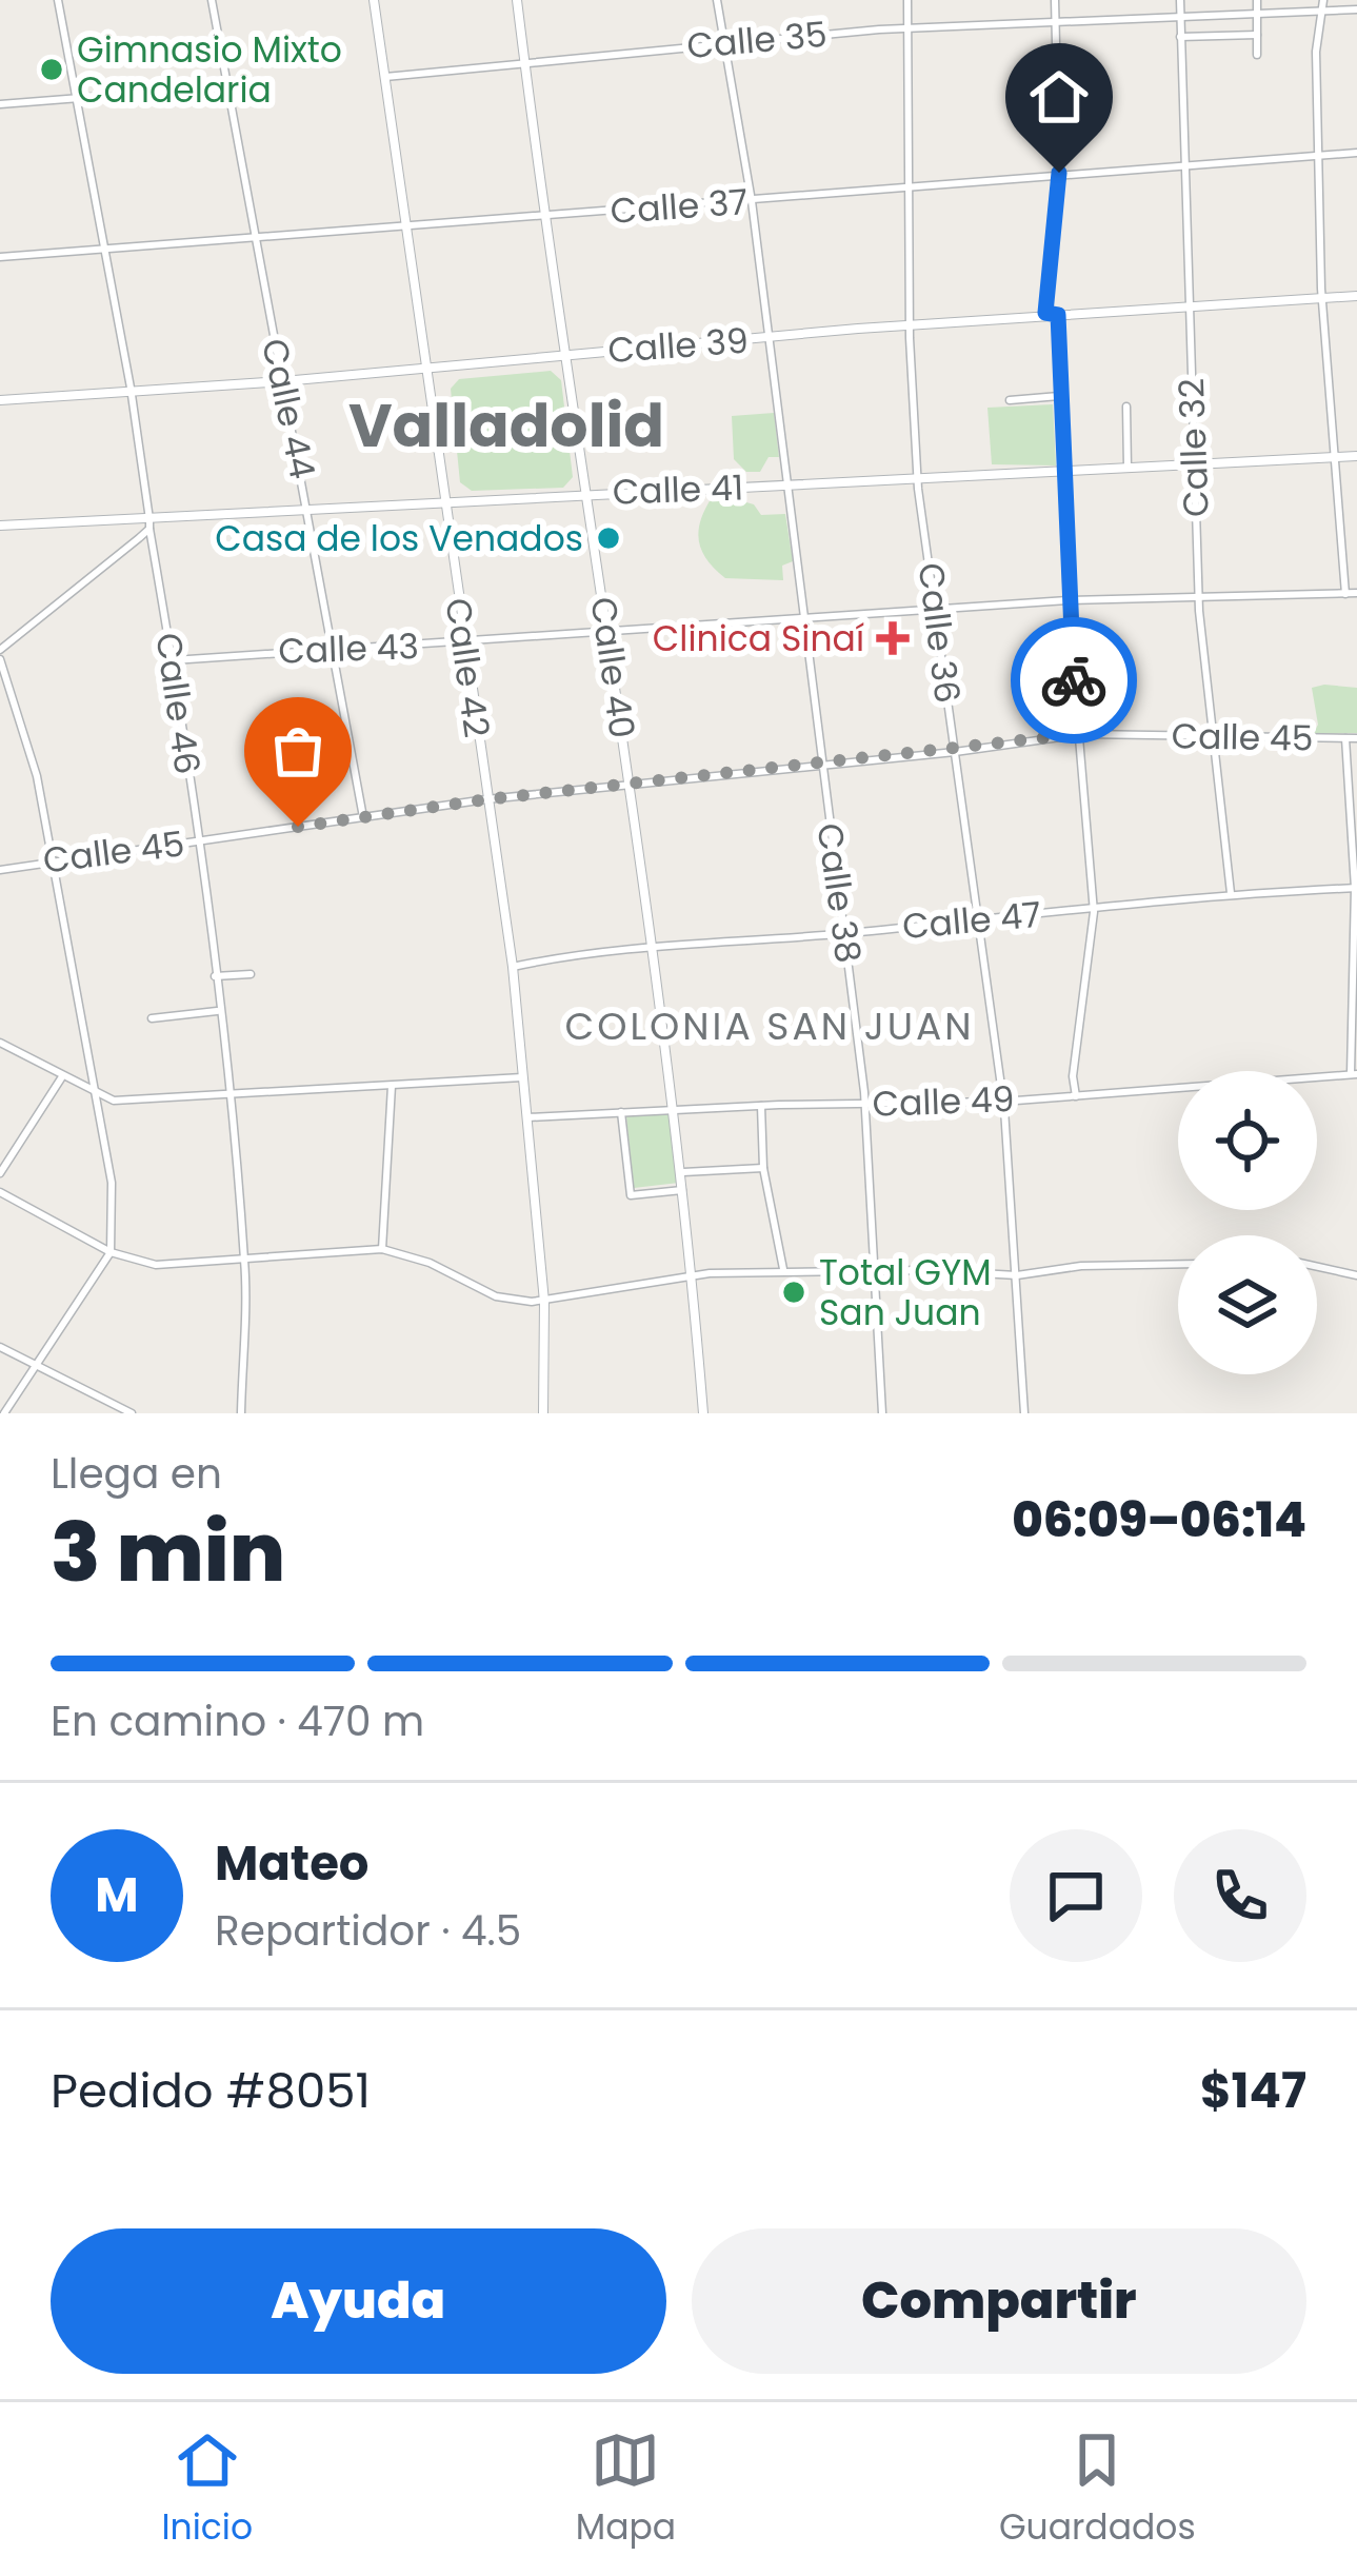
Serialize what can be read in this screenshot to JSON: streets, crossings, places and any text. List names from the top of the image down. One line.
{"streets":{"main road":["Calle 39","Calle 41","Calle 42","Calle 40"],"street":["Calle 35","Calle 37","Calle 44","Calle 32","Calle 36","Calle 43","Calle 46","Calle 45","Calle 38","Calle 47","Calle 49"]},"crossings":[["Calle 35","Calle 32"],["Calle 35","Calle 36"],["Calle 35","Calle 42"],["Calle 35","Calle 40"],["Calle 35","Calle 38"],["Calle 37","Calle 44"],["Calle 37","Calle 32"],["Calle 37","Calle 36"],["Calle 37","Calle 42"],["Calle 37","Calle 40"],["Calle 37","Calle 46"],["Calle 37","Calle 38"],["Calle 39","Calle 44"],["Calle 39","Calle 32"],["Calle 39","Calle 36"],["Calle 39","Calle 42"],["Calle 39","Calle 40"],["Calle 39","Calle 46"],["Calle 39","Calle 38"],["Calle 44","Calle 41"],["Calle 44","Calle 43"],["Calle 44","Calle 45"],["Calle 32","Calle 41"],["Calle 32","Calle 43"],["Calle 32","Calle 45"],["Calle 32","Calle 47"],["Calle 41","Calle 36"],["Calle 41","Calle 42"],["Calle 41","Calle 40"],["Calle 41","Calle 46"],["Calle 41","Calle 38"],["Calle 36","Calle 43"],["Calle 36","Calle 45"],["Calle 36","Calle 47"],["Calle 36","Calle 49"],["Calle 43","Calle 42"],["Calle 43","Calle 40"],["Calle 43","Calle 46"],["Calle 43","Calle 38"],["Calle 42","Calle 45"],["Calle 42","Calle 47"],["Calle 42","Calle 49"],["Calle 40","Calle 45"],["Calle 40","Calle 47"],["Calle 40","Calle 49"],["Calle 46","Calle 45"],["Calle 45","Calle 38"],["Calle 38","Calle 47"],["Calle 38","Calle 49"]],"districts":["Valladolid","COLONIA SAN JUAN"],"places":{"other":["Gimnasio Mixto Candelaria","Casa de los Venados","Total GYM San Juan"],"health":["Clinica Sinaí"]},"page":{"heading":["3 min","Llega en","06:09–06:14"],"panel":["Mateo","Repartidor · 4.5","Pedido #8051","$147"],"bar":"En camino · 470 m","round":"M","buttons":["Ayuda","Compartir"],"tabs":["Inicio","Mapa","Guardados"]}}
